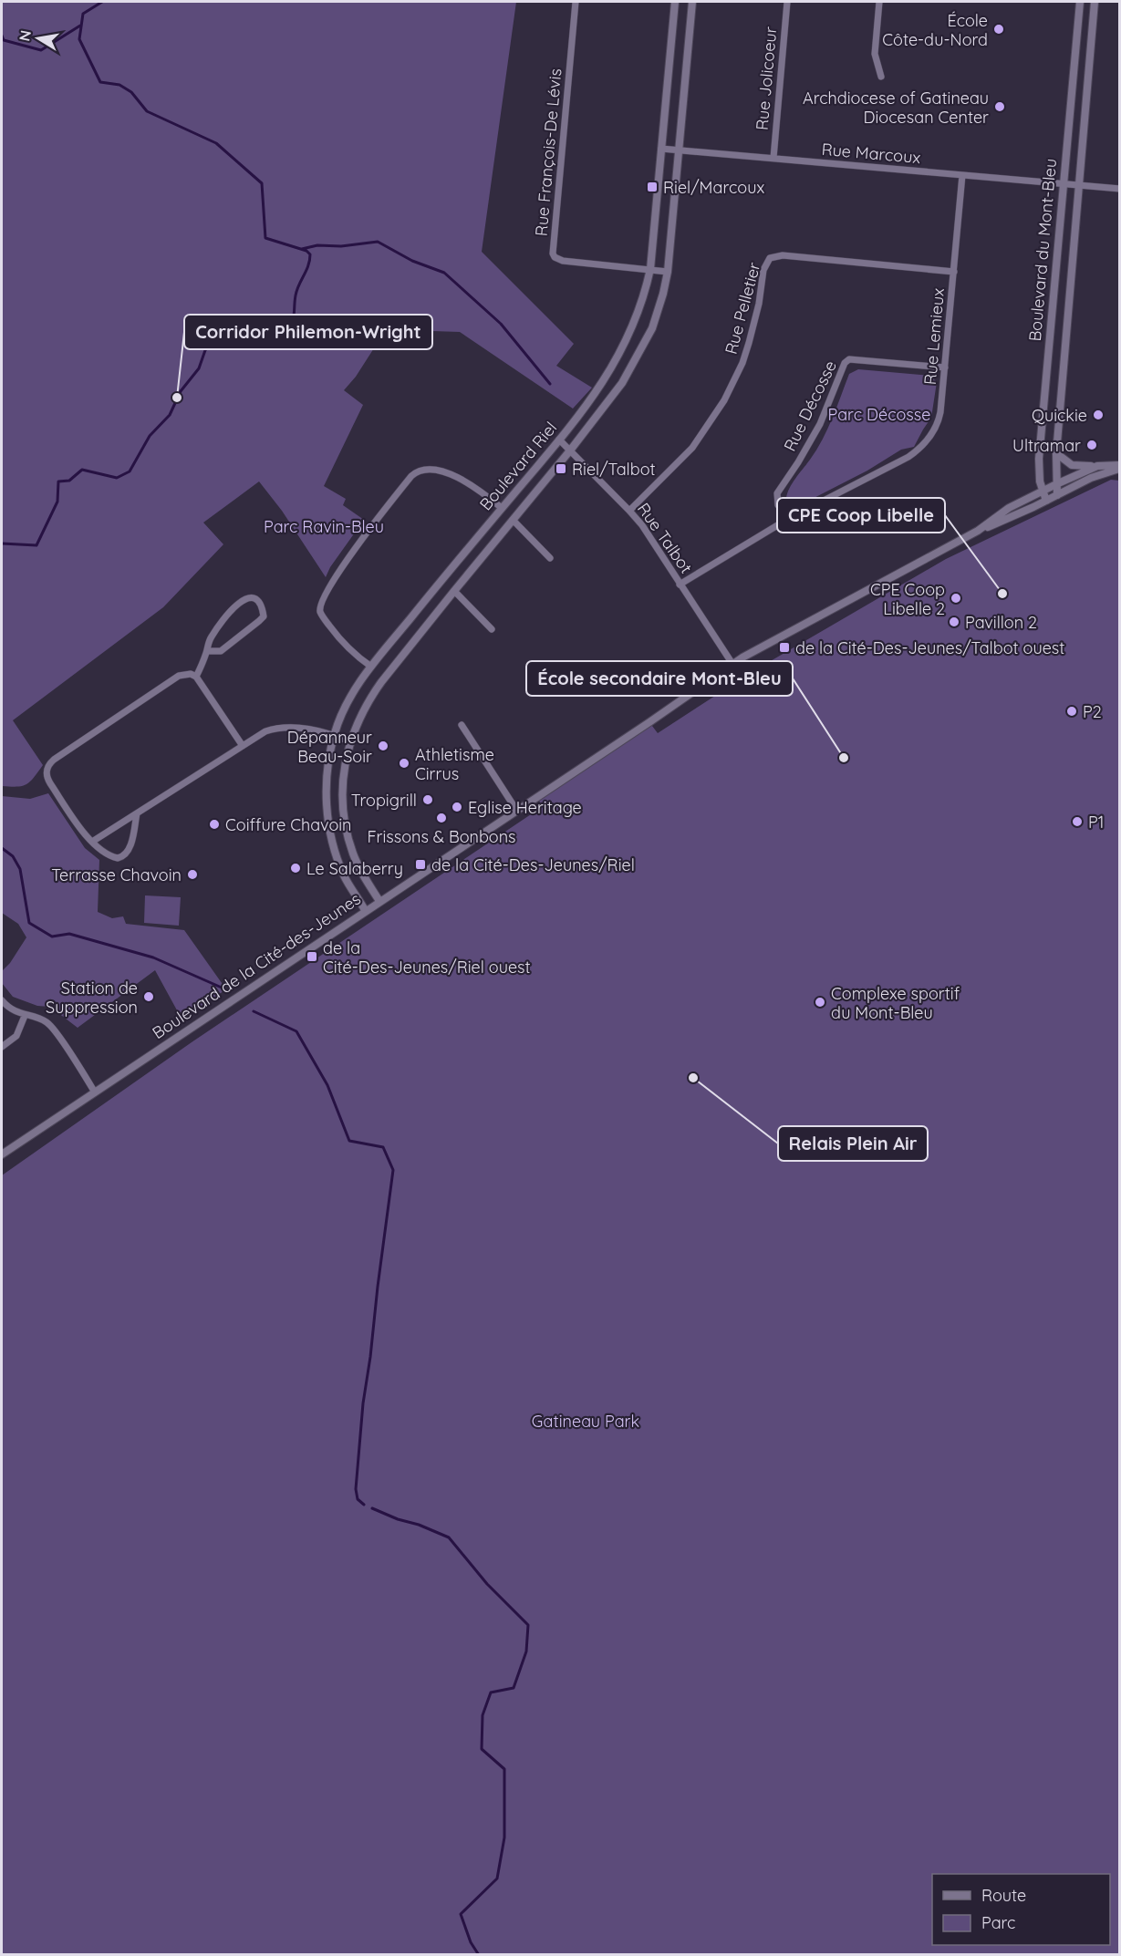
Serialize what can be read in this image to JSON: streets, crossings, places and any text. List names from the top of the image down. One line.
{"streets":{"street":["Rue Jolicoeur","Rue François-De Lévis","Rue Marcoux","Boulevard du Mont-Bleu","Rue Pelletier","Rue Lemieux","Rue Décosse","Boulevard Riel","Rue Talbot","Boulevard de la Cité-des-Jeunes"]},"crossings":[["Rue Jolicoeur","Rue Marcoux"],["Rue François-De Lévis","Boulevard Riel"],["Rue Marcoux","Boulevard du Mont-Bleu"],["Rue Marcoux","Rue Lemieux"],["Rue Marcoux","Boulevard Riel"],["Boulevard du Mont-Bleu","Boulevard de la Cité-des-Jeunes"],["Rue Pelletier","Rue Lemieux"],["Rue Pelletier","Rue Talbot"],["Rue Lemieux","Rue Décosse"],["Rue Lemieux","Rue Talbot"],["Boulevard Riel","Rue Talbot"],["Boulevard Riel","Boulevard de la Cité-des-Jeunes"],["Rue Talbot","Boulevard de la Cité-des-Jeunes"]],"parks":["Parc Décosse","Parc Ravin-Bleu","Gatineau Park"],"places":{"other":["École Côte-du-Nord","Archdiocese of Gatineau Diocesan Center","Corridor Philemon-Wright","Quickie","Ultramar","CPE Coop Libelle","CPE Coop Libelle 2","Pavillon 2","P2","Dépanneur Beau-Soir","École secondaire Mont-Bleu","Athletisme Cirrus","Tropigrill","Eglise Heritage","Frissons & Bonbons","P1","Coiffure Chavoin","Le Salaberry","Terrasse Chavoin","Station de Suppression","Complexe sportif du Mont-Bleu","Relais Plein Air"],"transit":["Riel/Marcoux","Riel/Talbot","de la Cité-Des-Jeunes/Talbot ouest","de la Cité-Des-Jeunes/Riel","de la Cité-Des-Jeunes/Riel ouest"]},"legend":["Route","Parc"],"north":"left"}
